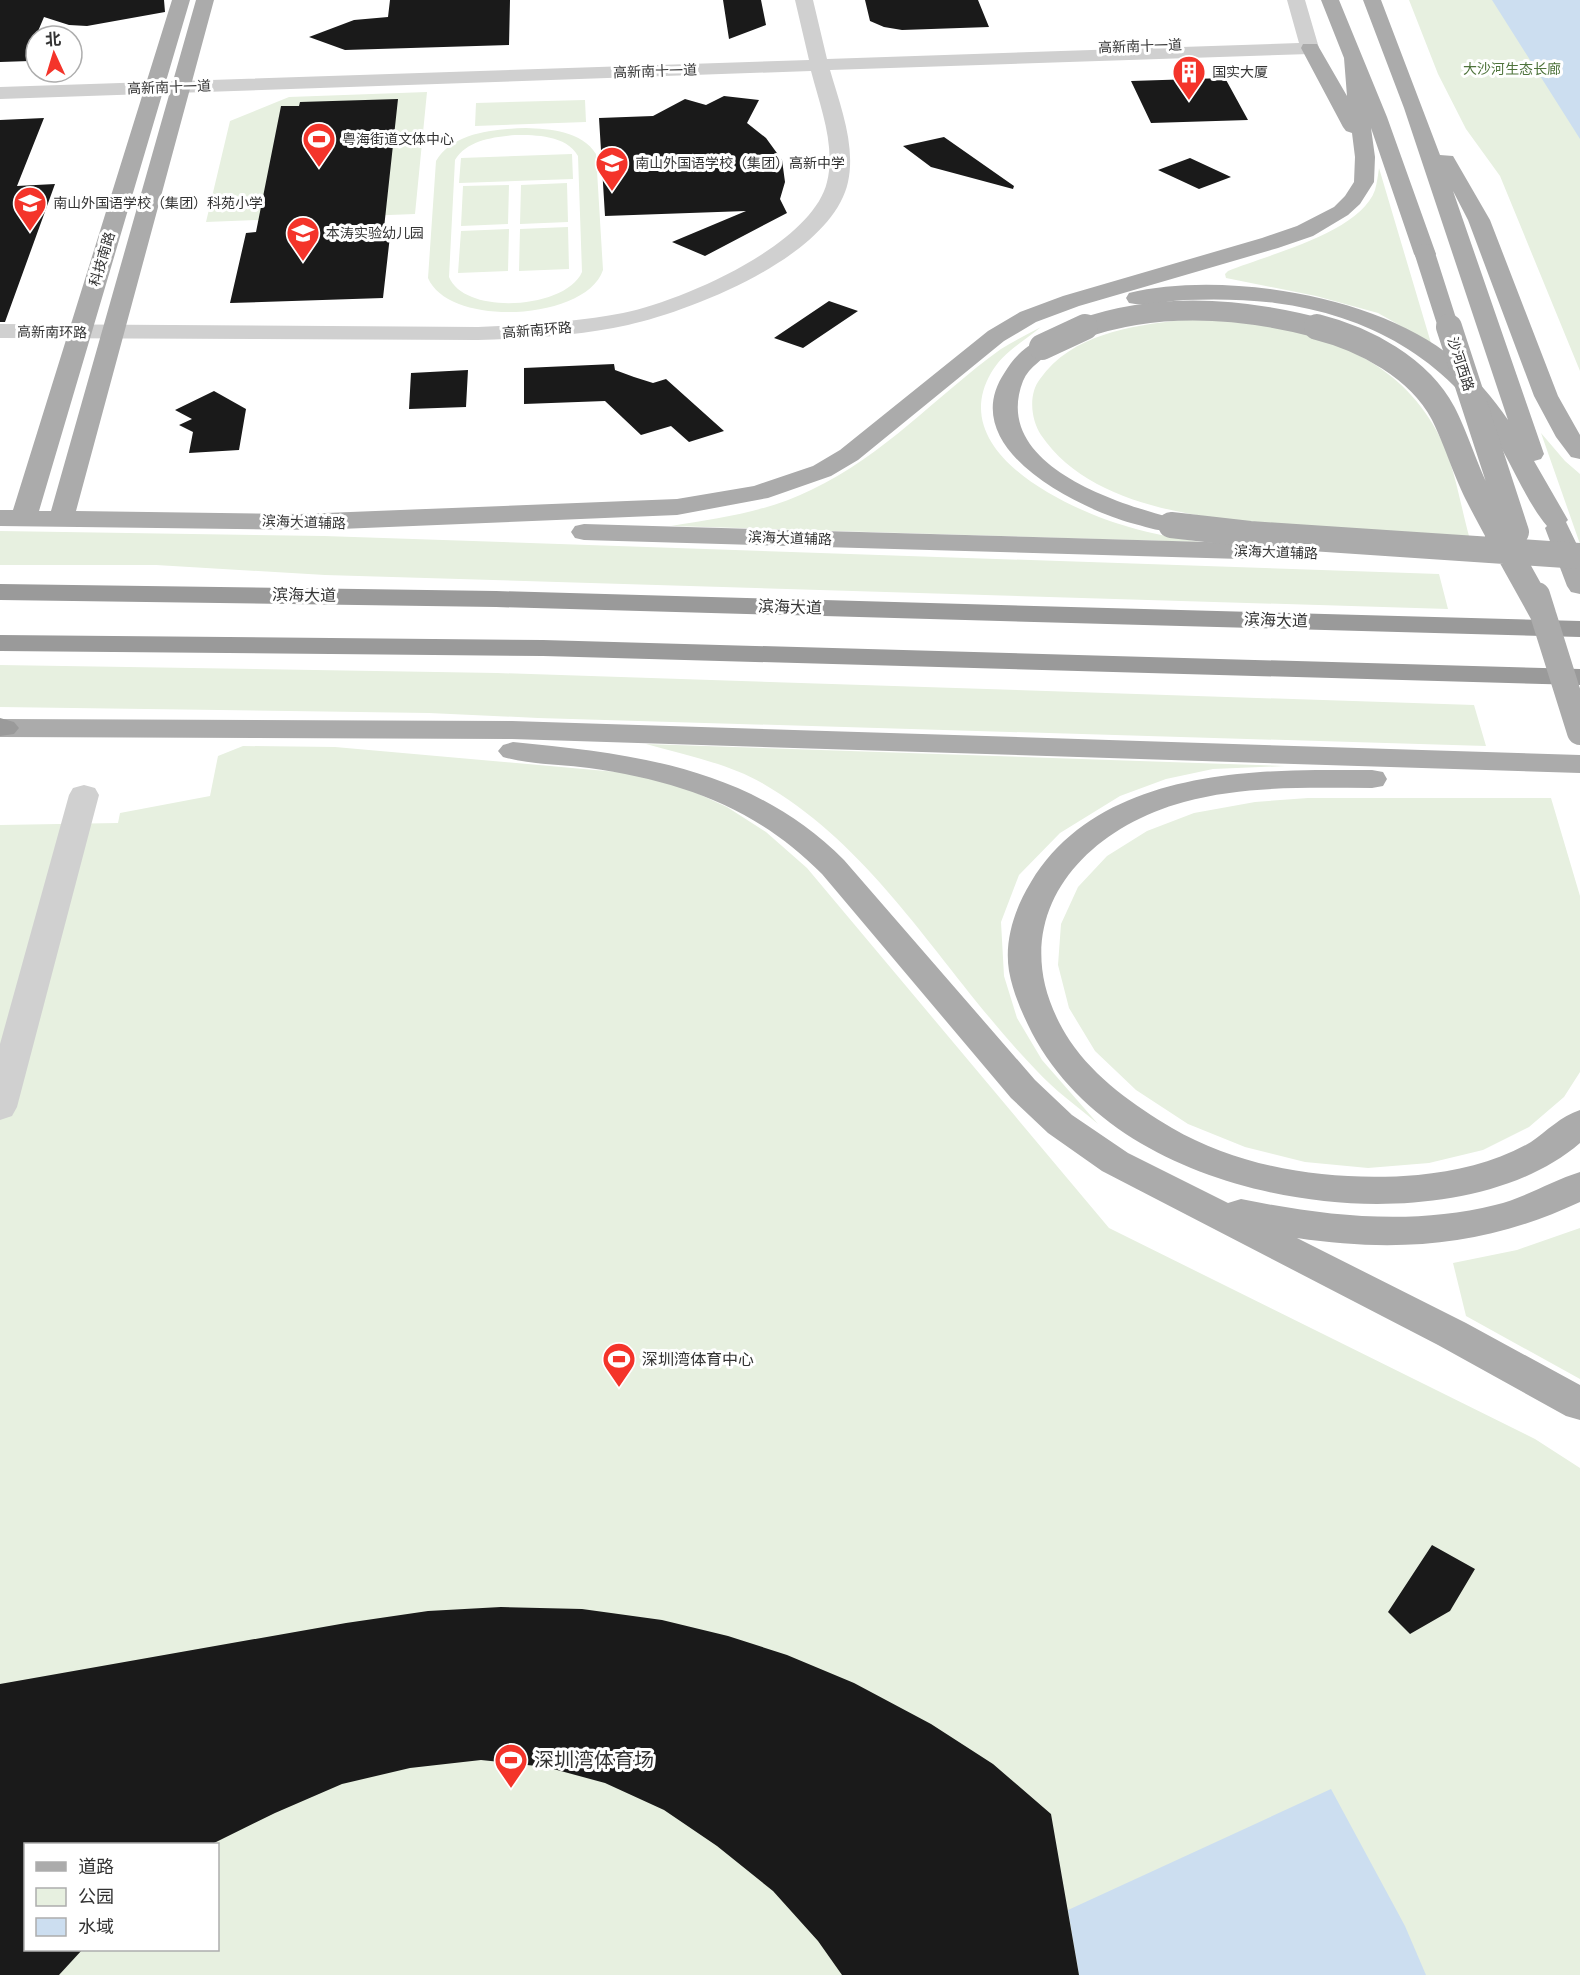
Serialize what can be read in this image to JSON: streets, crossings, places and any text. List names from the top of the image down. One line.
{"streets":{"highway":["滨海大道"],"main road":["科技南路","沙河西路","滨海大道辅路"],"street":["高新南十一道","高新南环路"]},"crossings":[["高新南十一道","科技南路"],["高新南十一道","高新南环路"],["科技南路","高新南环路"],["科技南路","滨海大道辅路"]],"parks":["大沙河生态长廊"],"places":{"building":["国实大厦"],"sports":["粤海街道文体中心","深圳湾体育中心","深圳湾体育场"],"school or university":["南山外国语学校（集团）高新中学","南山外国语学校（集团）科苑小学","本涛实验幼儿园"]},"legend":["道路","公园","水域"],"north":"top"}
